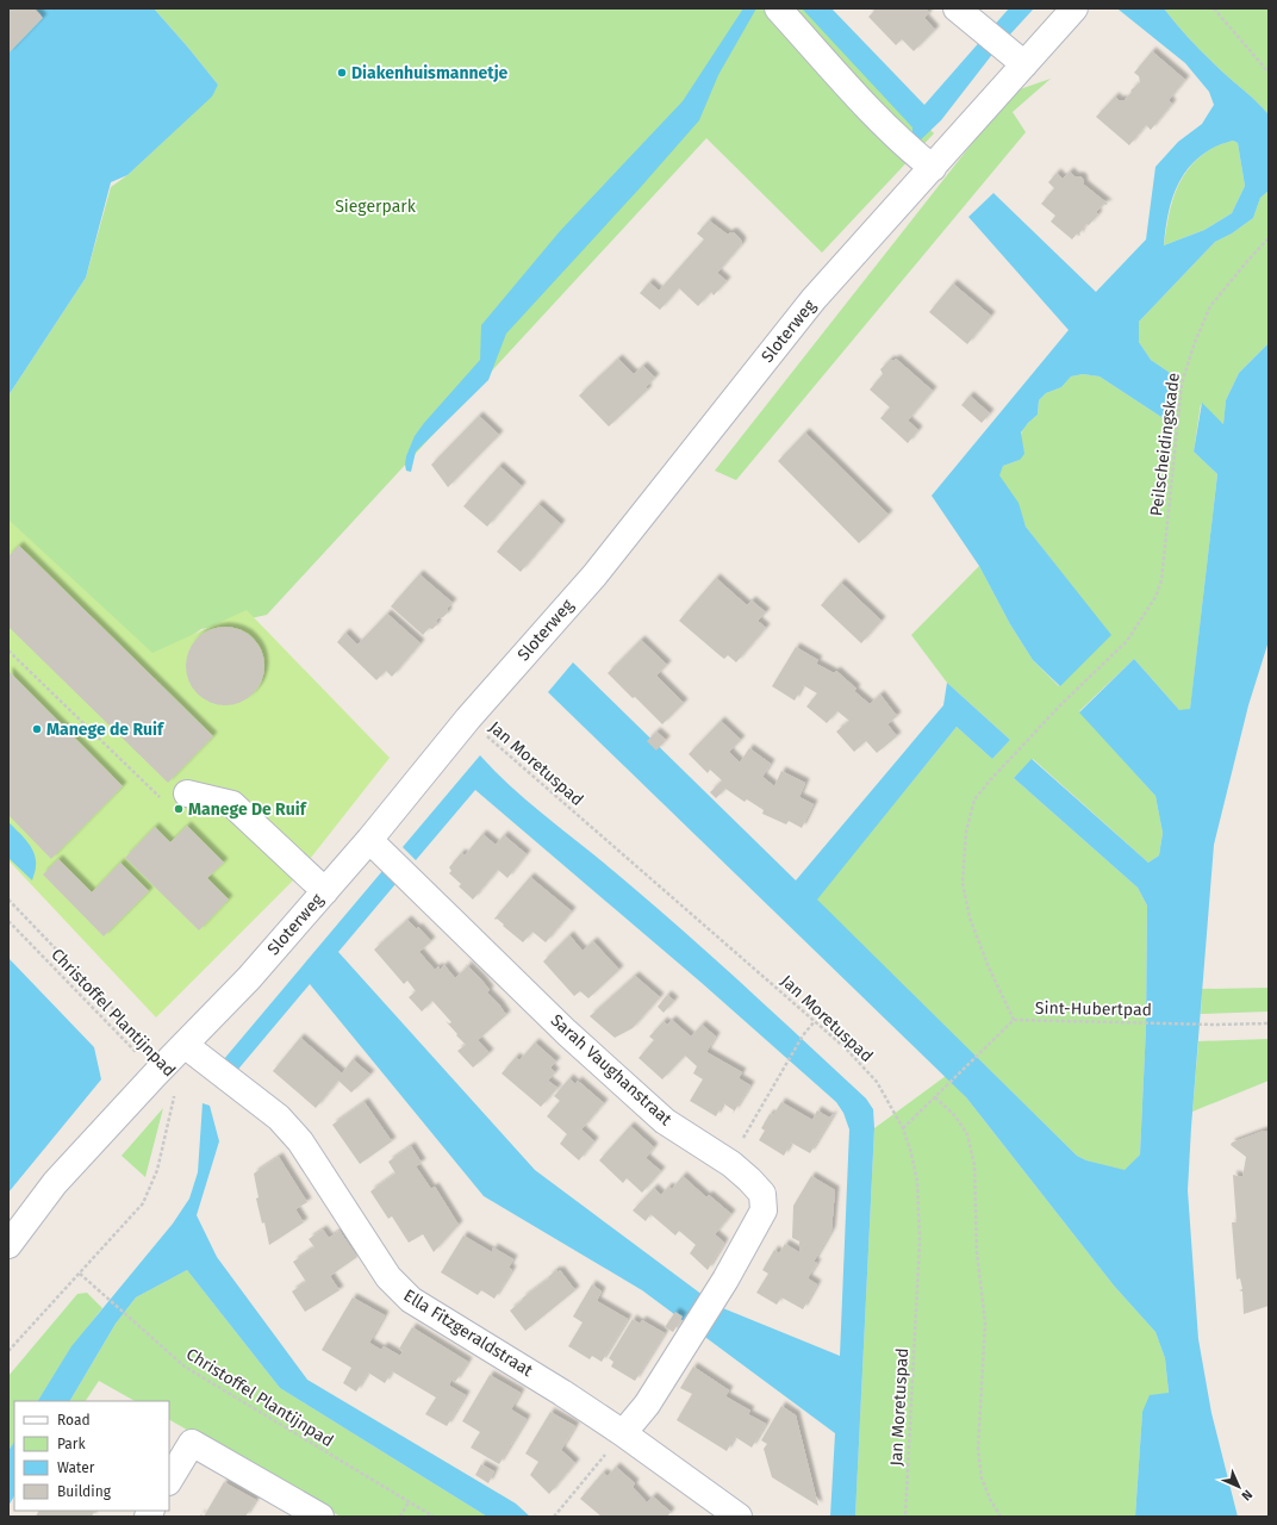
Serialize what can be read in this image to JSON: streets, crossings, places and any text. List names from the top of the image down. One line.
{"streets":{"street":["Sloterweg","Sarah Vaughanstraat","Ella Fitzgeraldstraat"],"path":["Peilscheidingskade","Jan Moretuspad","Sint-Hubertpad","Christoffel Plantijnpad"]},"crossings":[["Sloterweg","Jan Moretuspad"],["Sloterweg","Christoffel Plantijnpad"],["Sloterweg","Sarah Vaughanstraat"],["Sloterweg","Ella Fitzgeraldstraat"],["Peilscheidingskade","Sint-Hubertpad"],["Jan Moretuspad","Sint-Hubertpad"],["Sarah Vaughanstraat","Ella Fitzgeraldstraat"]],"parks":["Siegerpark"],"places":["Diakenhuismannetje","Manege de Ruif","Manege De Ruif"],"legend":["Road","Park","Water","Building"],"north":"bottom right"}
